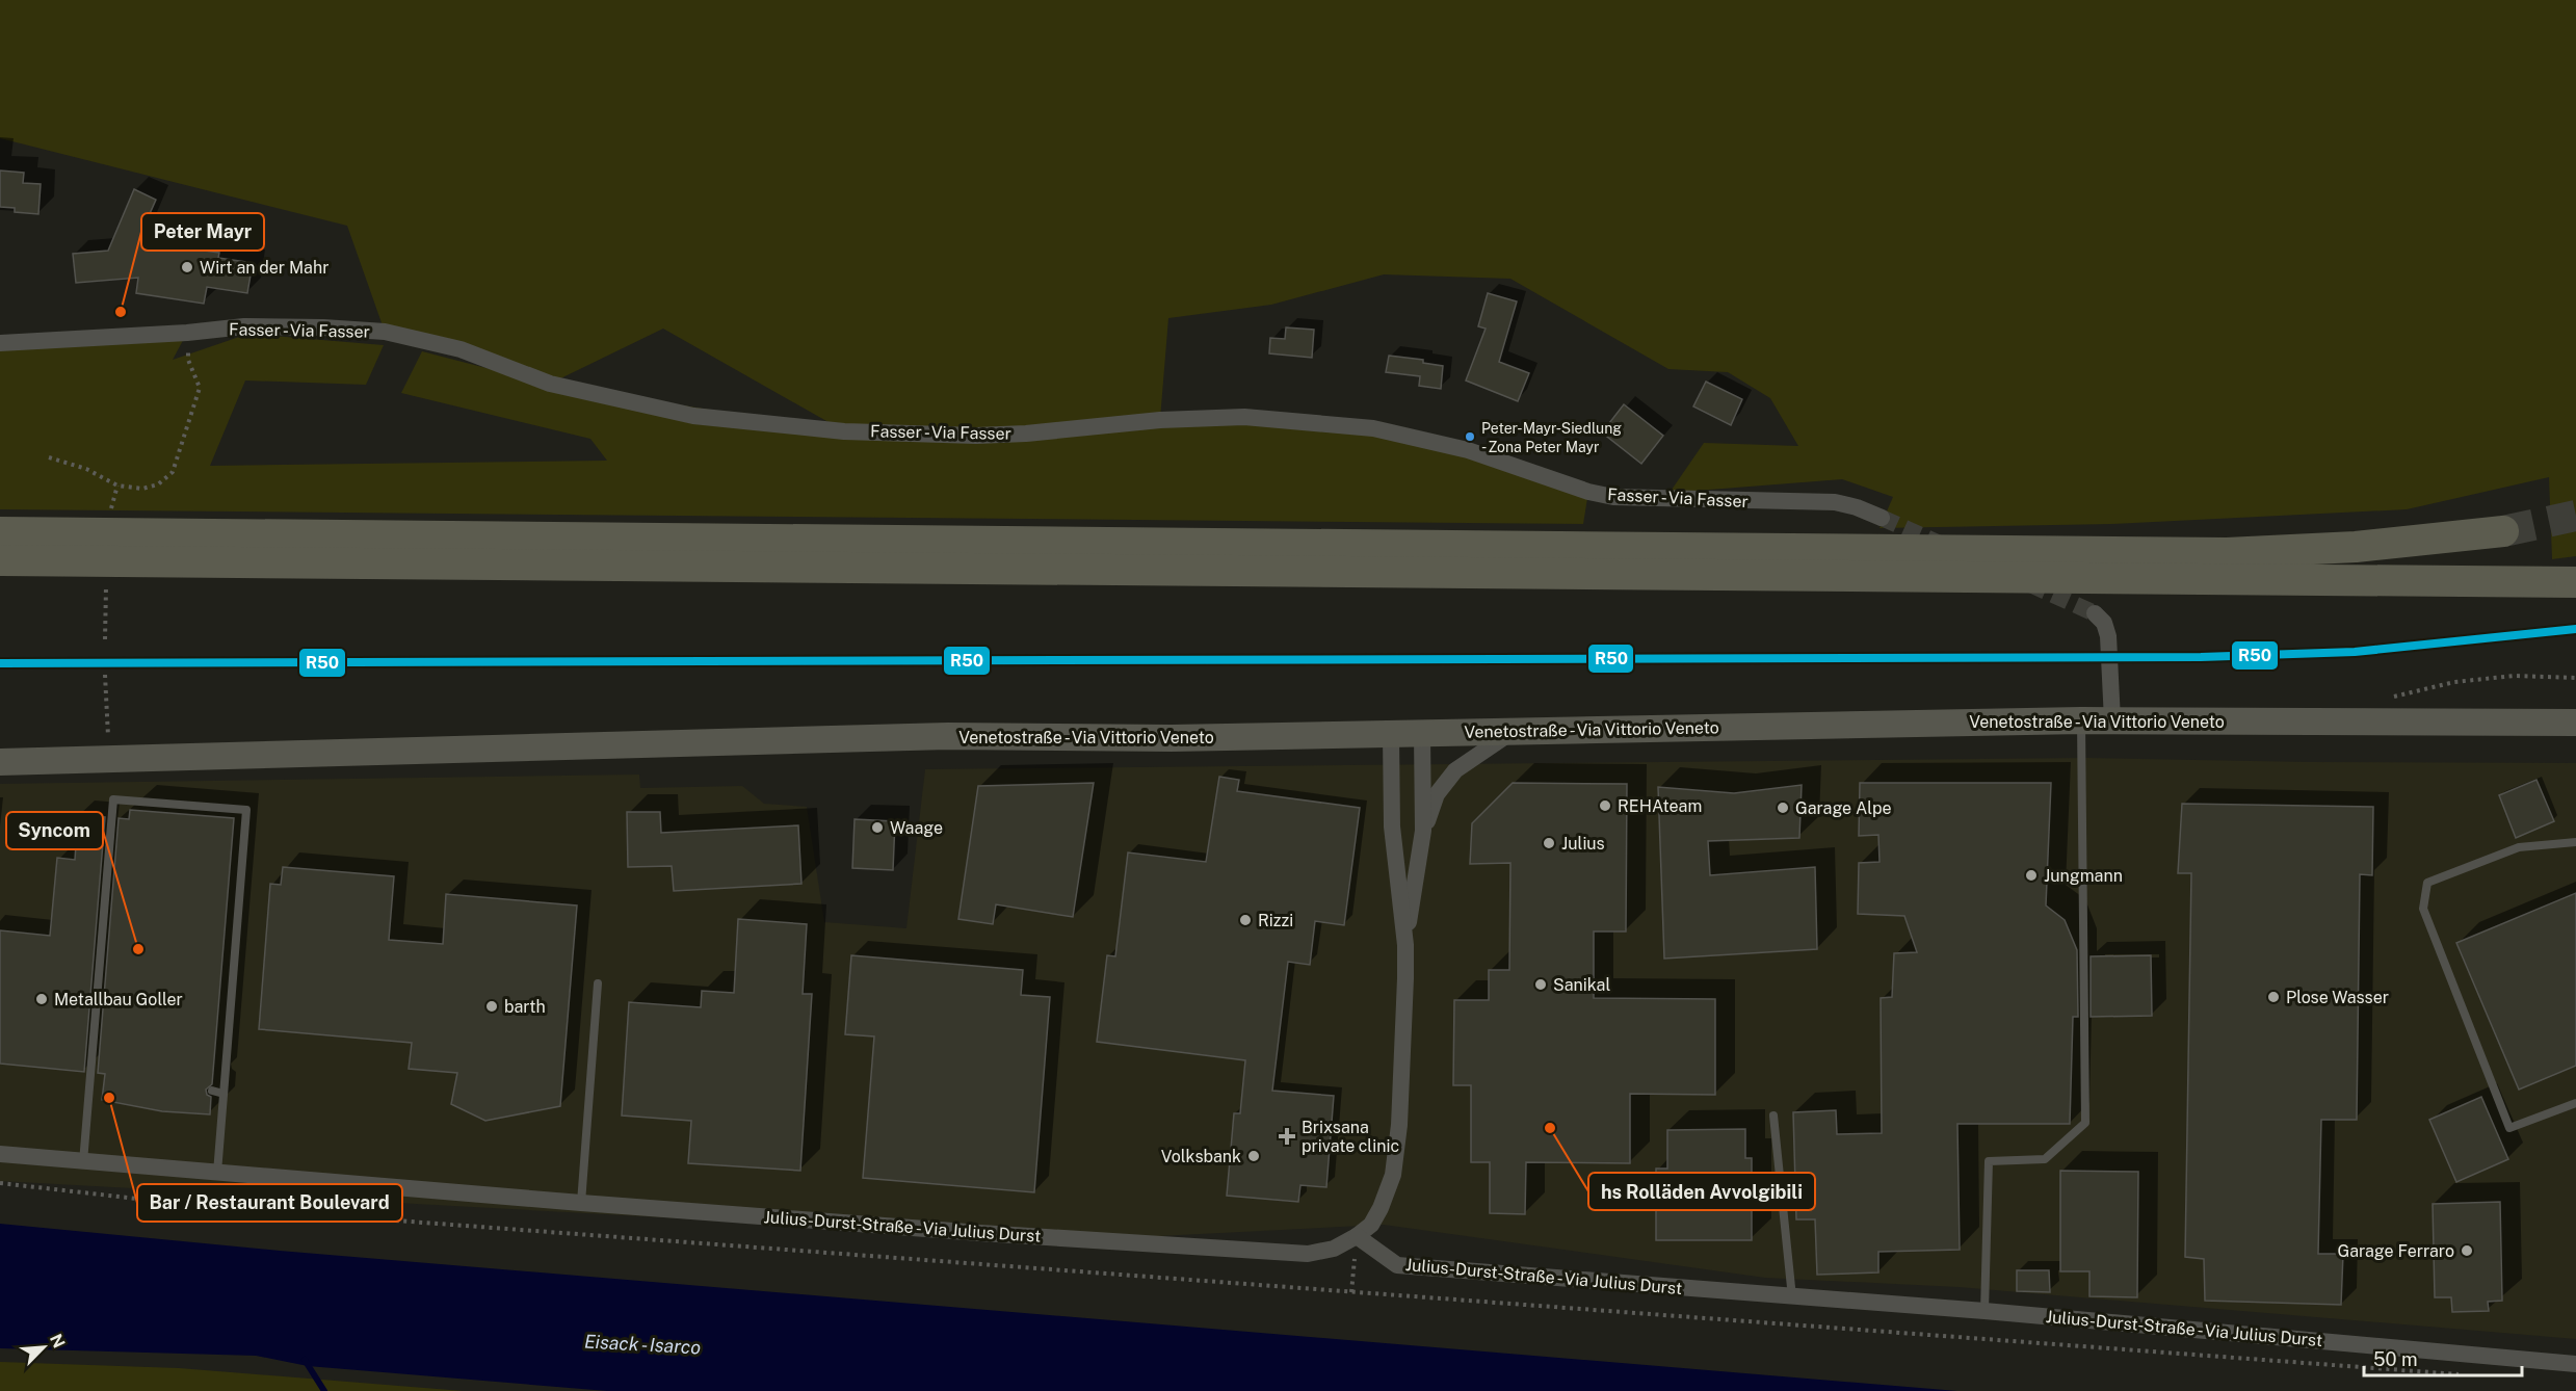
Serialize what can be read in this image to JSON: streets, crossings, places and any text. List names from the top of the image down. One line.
{"streets":{"main road":["Venetostraße - Via Vittorio Veneto"],"street":["Fasser - Via Fasser","Julius-Durst-Straße - Via Julius Durst"]},"water":["Eisack - Isarco"],"places":{"other":["Wirt an der Mahr","Peter Mayr","Peter-Mayr-Siedlung - Zona Peter Mayr","REHAteam","Garage Alpe","Waage","Julius","Jungmann","Rizzi","Syncom","Sanikal","Plose Wasser","Metallbau Goller","barth","Bar / Restaurant Boulevard","hs Rolläden Avvolgibili","Volksbank","Garage Ferraro"],"health":["Brixsana private clinic"]},"lines":["transit line R50"],"scale_bar":"50 m","north":"top right"}
